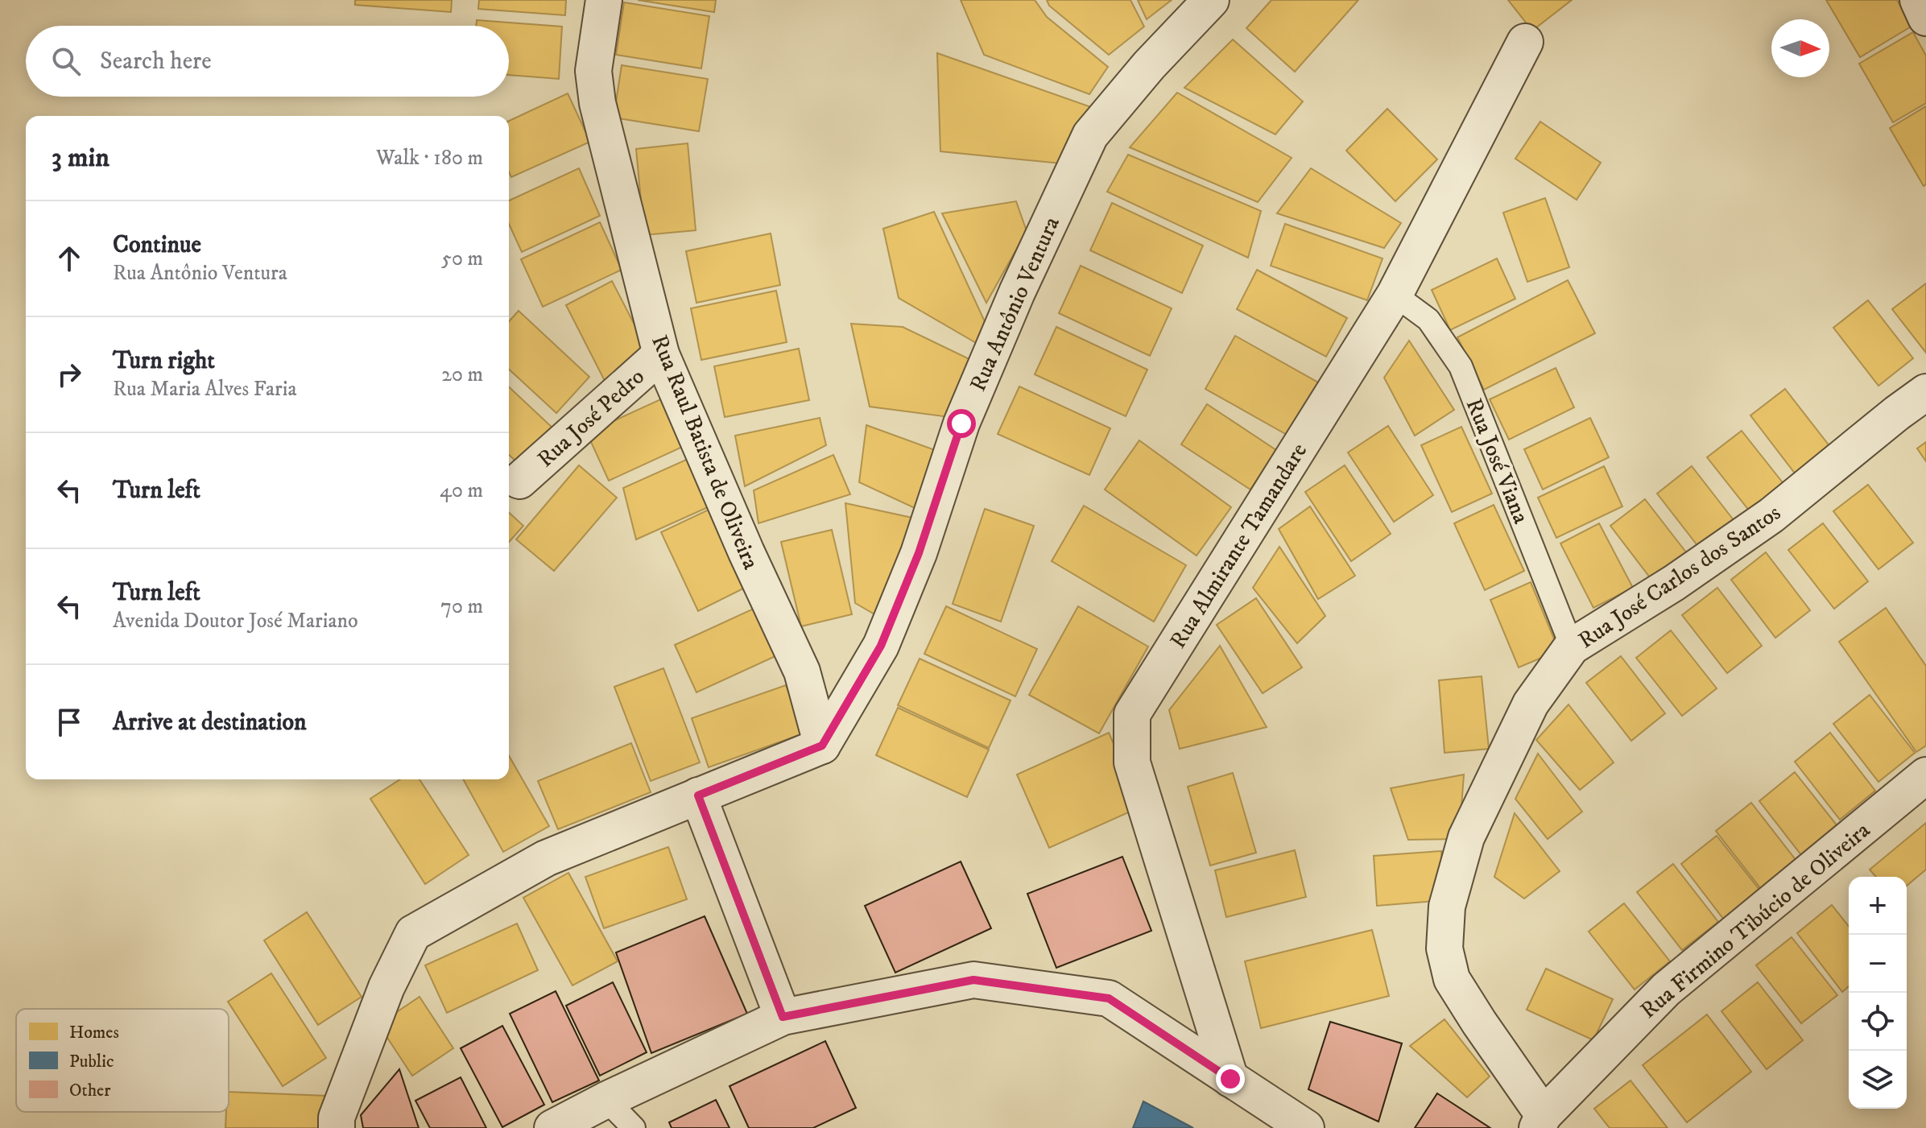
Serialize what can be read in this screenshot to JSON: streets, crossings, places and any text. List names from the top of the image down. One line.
{"streets":{"street":["Rua Antônio Ventura","Rua José Pedro","Rua Raul Batista de Oliveira","Rua Almirante Tamandare","Rua José Carlos dos Santos","Rua Firmino Tibúcio de Oliveira"],"lane":["Rua José Viana"]},"crossings":[["Rua Antônio Ventura","Rua Raul Batista de Oliveira"],["Rua José Pedro","Rua Raul Batista de Oliveira"],["Rua José Viana","Rua Almirante Tamandare"],["Rua José Viana","Rua José Carlos dos Santos"],["Rua José Carlos dos Santos","Rua Firmino Tibúcio de Oliveira"]],"legend":["Homes","Public","Other"],"north":"right","page":{"search":"Search here","heading":["3 min","Walk · 180 m"],"list":[["Continue","Rua Antônio Ventura","50 m"],["Turn right","Rua Maria Alves Faria","20 m"],["Turn left","40 m"],["Turn left","Avenida Doutor José Mariano","70 m"],"Arrive at destination"],"map_buttons":["+","−"]}}
